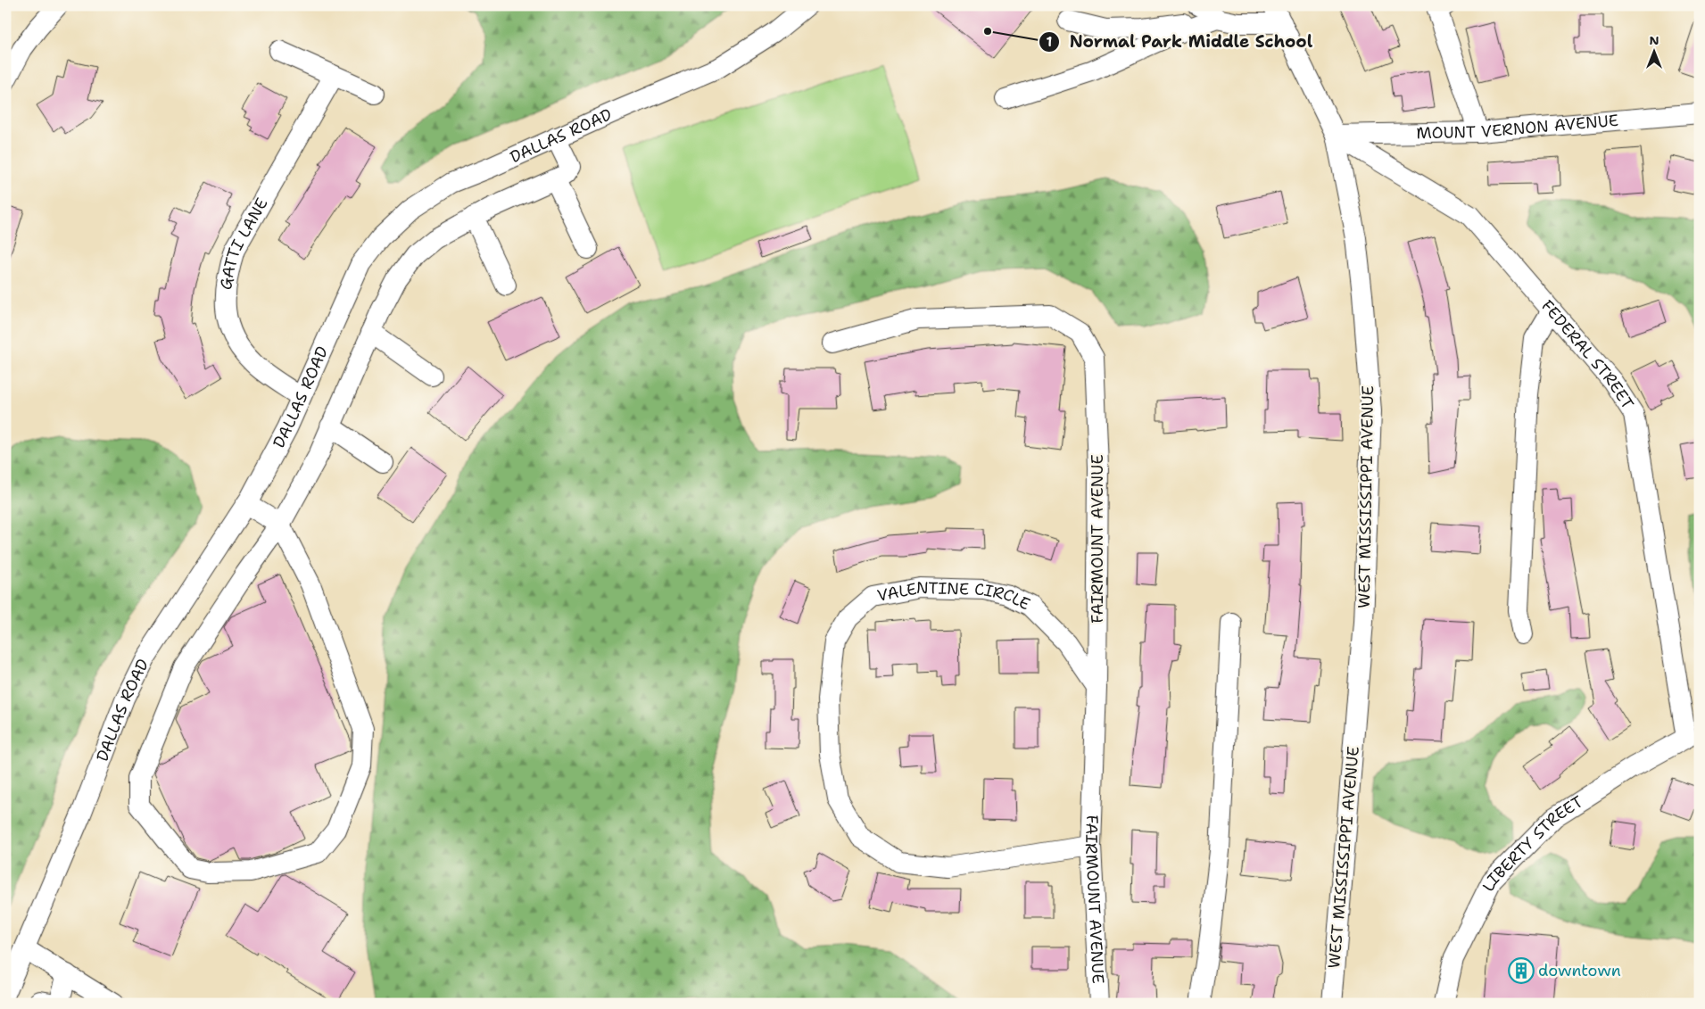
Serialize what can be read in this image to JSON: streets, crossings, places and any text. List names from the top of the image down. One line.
{"streets":{"street":["MOUNT VERNON AVENUE","DALLAS ROAD","GATTI LANE","FEDERAL STREET","WEST MISSISSIPPI AVENUE","FAIRMOUNT AVENUE","VALENTINE CIRCLE","LIBERTY STREET"]},"crossings":[["MOUNT VERNON AVENUE","FEDERAL STREET"],["MOUNT VERNON AVENUE","WEST MISSISSIPPI AVENUE"],["DALLAS ROAD","GATTI LANE"],["FEDERAL STREET","WEST MISSISSIPPI AVENUE"],["FEDERAL STREET","LIBERTY STREET"],["FAIRMOUNT AVENUE","VALENTINE CIRCLE"]],"places":{"other":["Normal Park Middle School"],"building":["downtown"]},"north":"top"}
